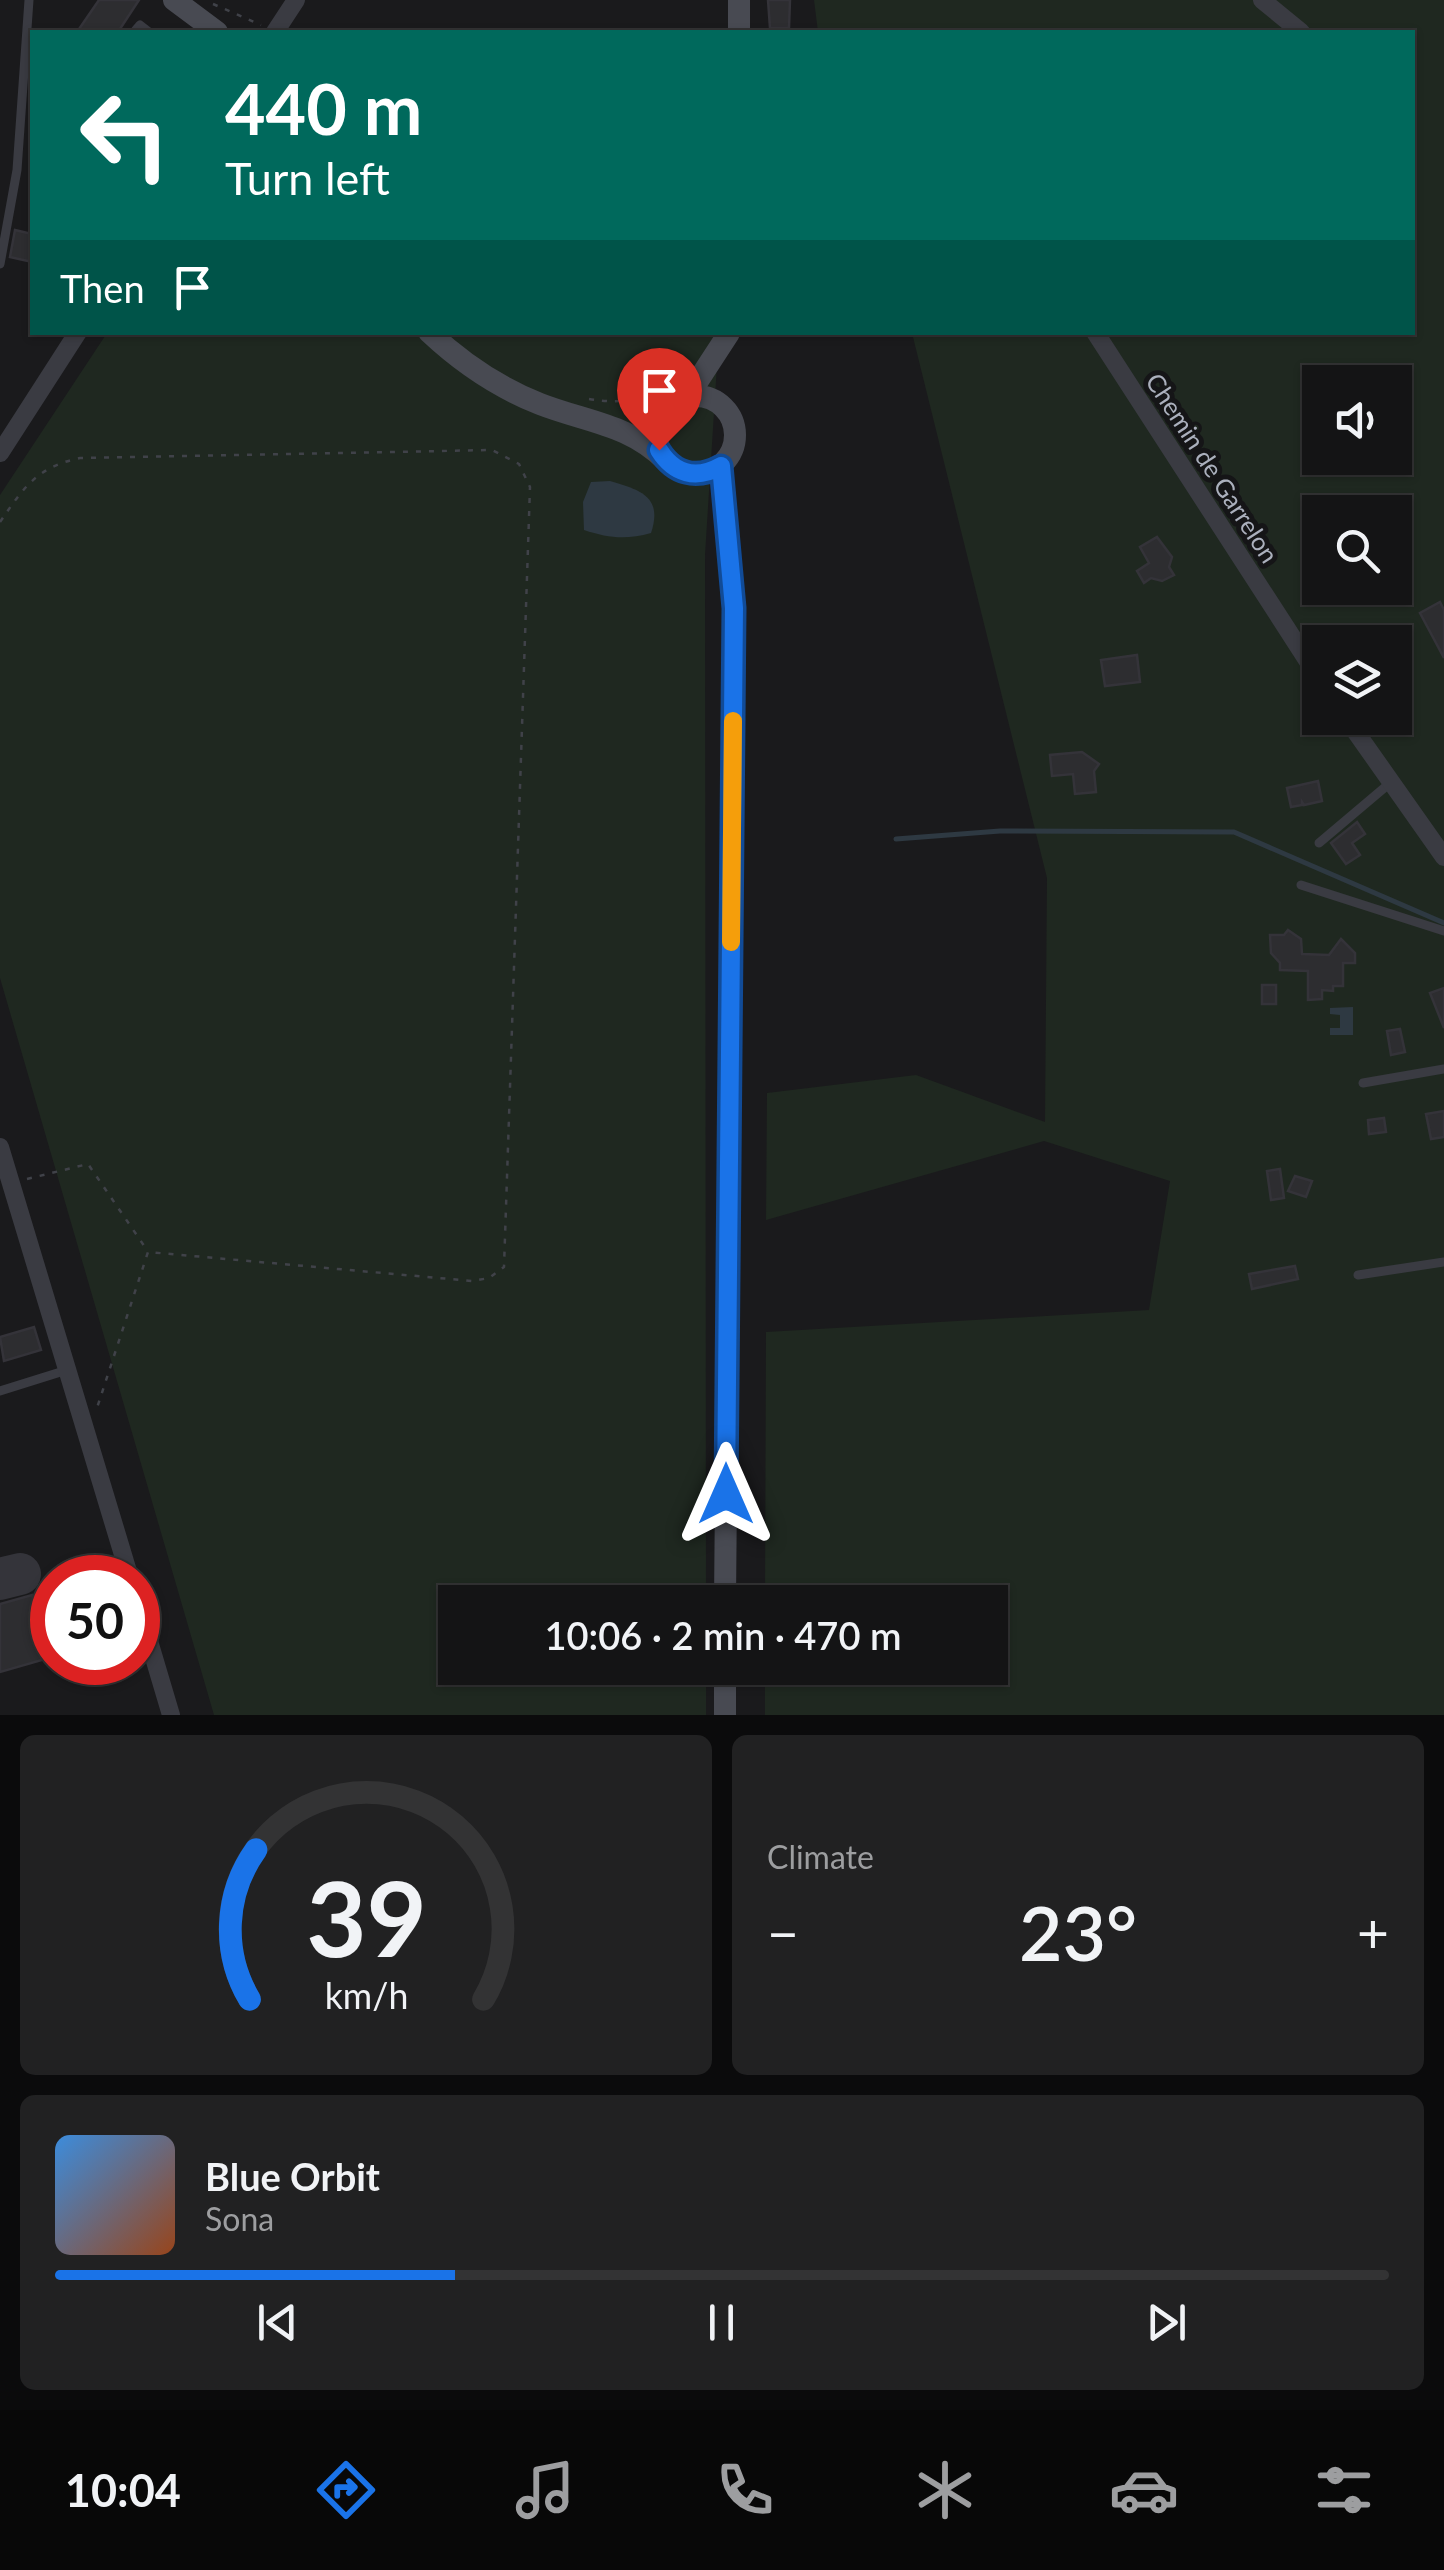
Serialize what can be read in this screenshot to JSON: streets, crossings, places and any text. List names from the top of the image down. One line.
{"streets":{"street":["Chemin de Garrelon"]},"page":{"turn":["440 m","Turn left"],"then":"Then","limit":"50","trip":"10:06 · 2 min · 470 m","tile":"Climate","heat":["−","23°","+"],"song":["Blue Orbit","Sona"],"tabs":"10:04","gauge":["39","km/h"]}}
